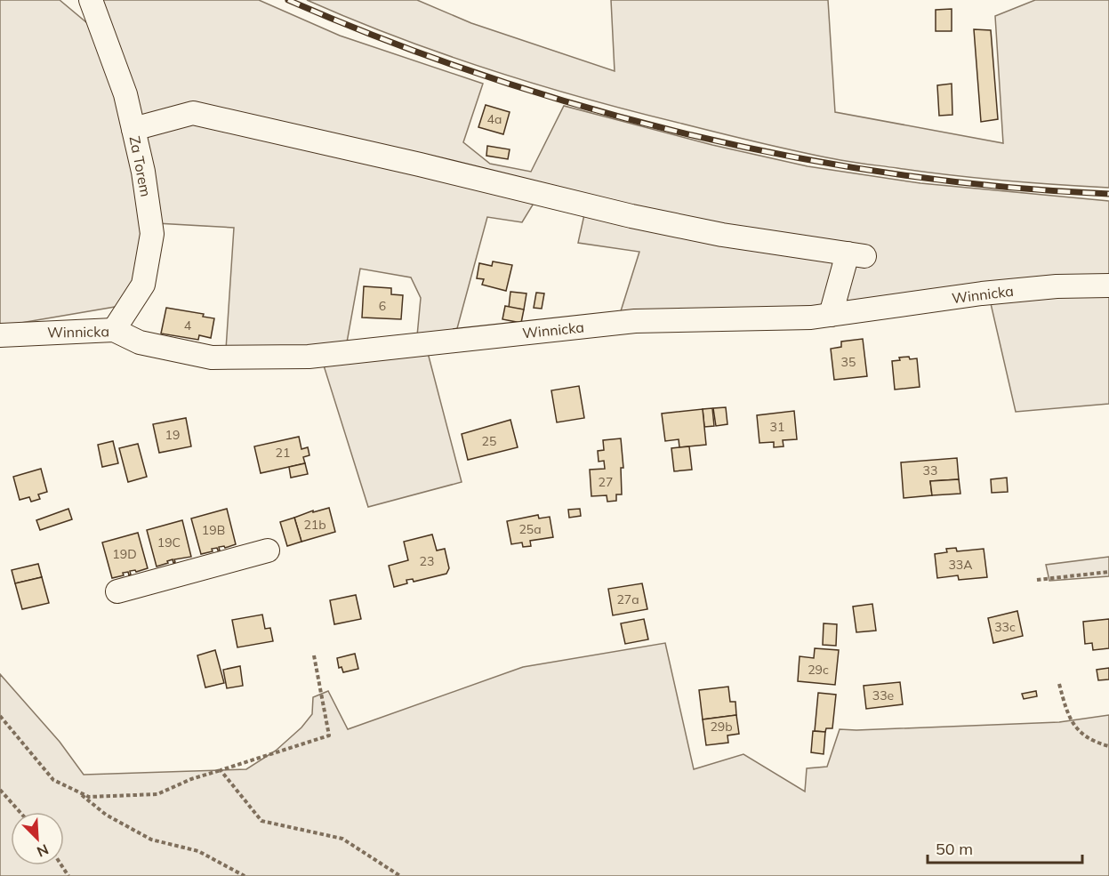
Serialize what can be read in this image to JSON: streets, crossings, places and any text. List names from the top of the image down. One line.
{"streets":{"street":["Za Torem","Winnicka"]},"crossings":[["Za Torem","Winnicka"]],"house_numbers":["4a","6","4","35","31","19","25","21","33","27","21b","25a","19B","19C","19D","23","33A","27a","33c","29c","33e","29b"],"scale_bar":"50 m","north":"bottom right"}
